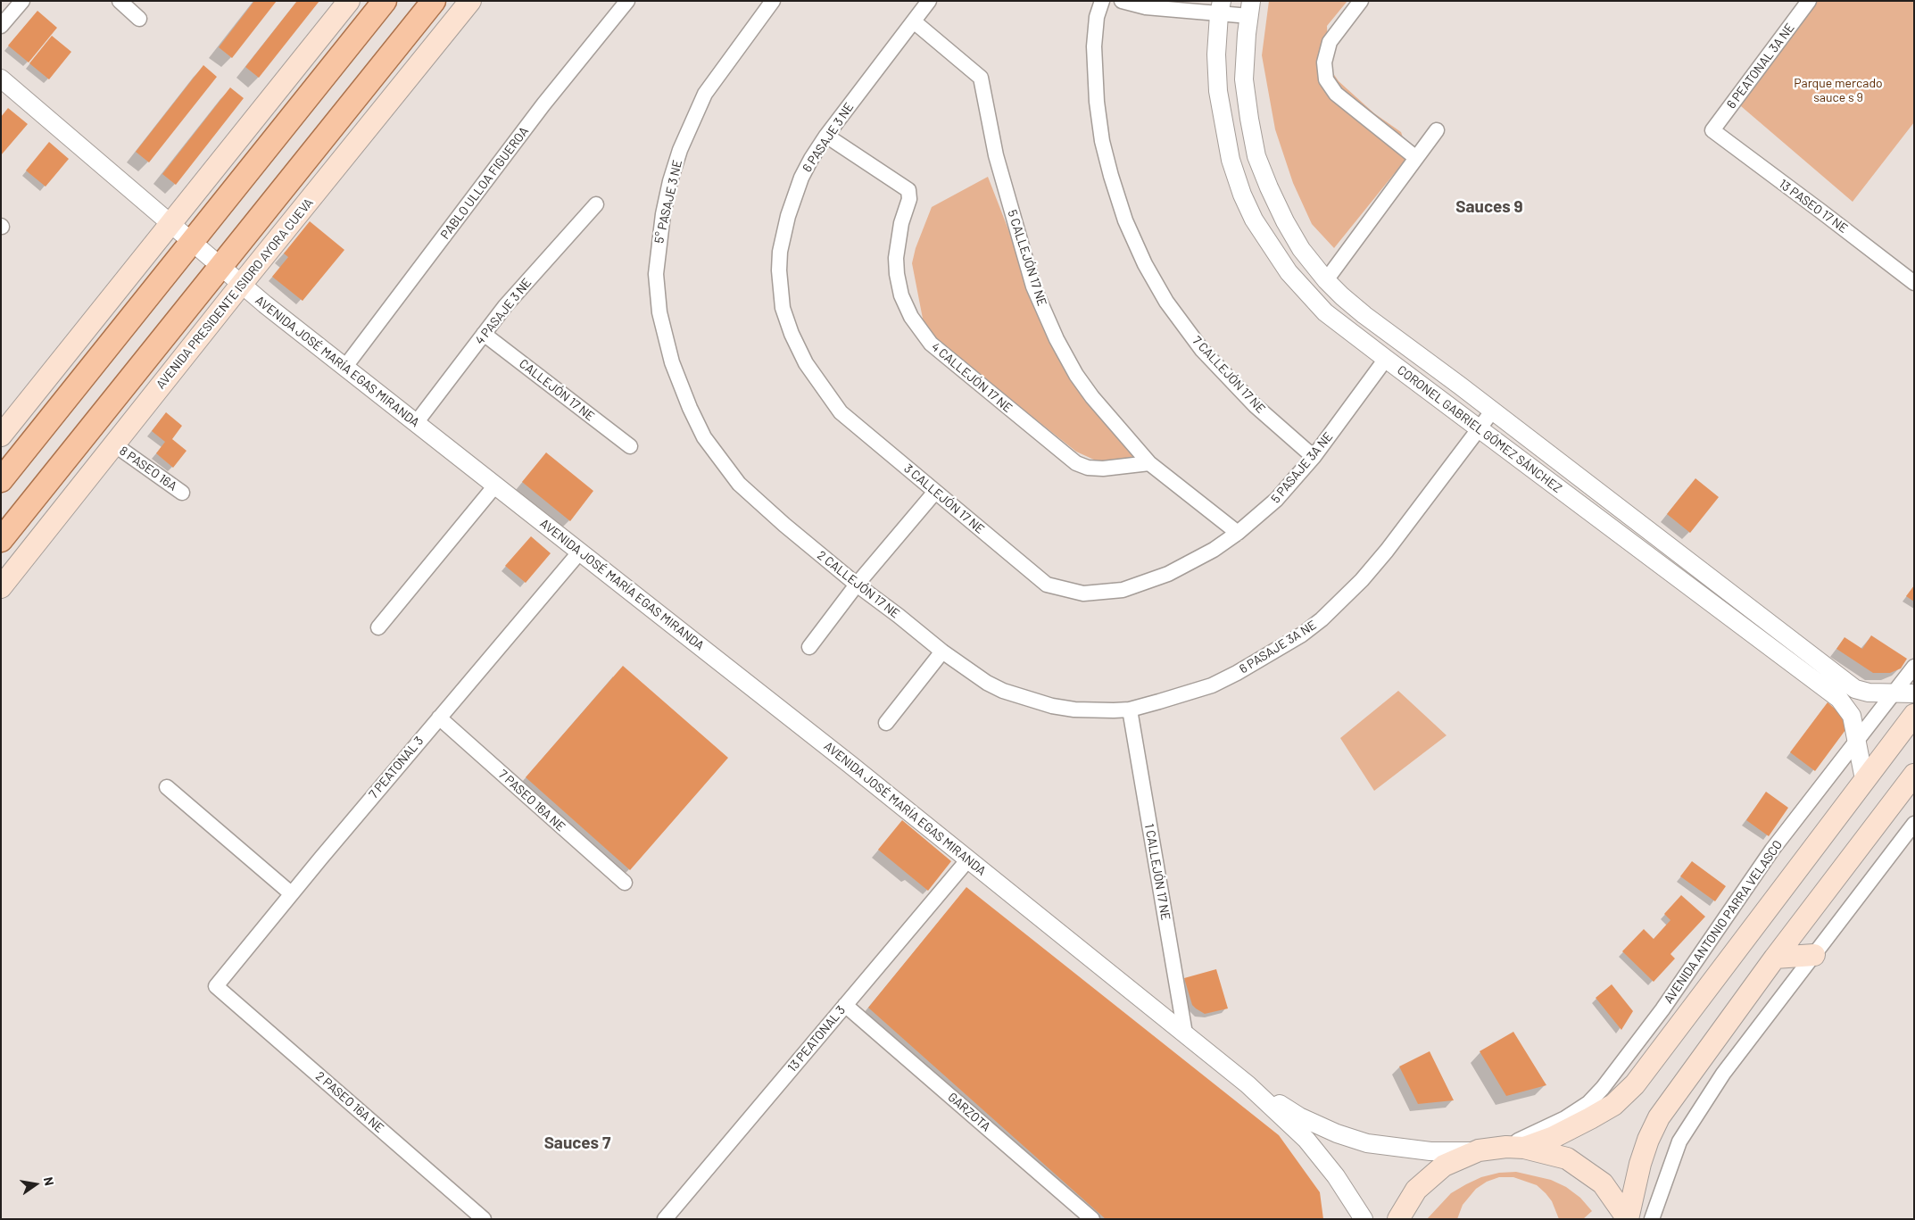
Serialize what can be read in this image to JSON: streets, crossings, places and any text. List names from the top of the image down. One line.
{"streets":{"main road":["AVENIDA PRESIDENTE ISIDRO AYORA CUEVA","AVENIDA ANTONIO PARRA VELASCO"],"street":["6 PEATONAL 3A NE","6 PASAJE 3 NE","PABLO ULLOA FIGUEROA","5° PASAJE 3 NE","13 PASEO 17 NE","5 CALLEJÓN 17 NE","4 PASAJE 3 NE","AVENIDA JOSÉ MARÍA EGAS MIRANDA","7 CALLEJÓN 17 NE","4 CALLEJÓN 17 NE","CALLEJÓN 17 NE","CORONEL GABRIEL GÓMEZ SÁNCHEZ","5 PASAJE 3A NE","8 PASEO 16A","3 CALLEJÓN 17 NE","2 CALLEJÓN 17 NE","6 PASAJE 3A NE","7 PEATONAL 3","7 PASEO 16A NE","1 CALLEJÓN 17 NE","13 PEATONAL 3","2 PASEO 16A NE","GARZOTA"]},"crossings":[["6 PEATONAL 3A NE","13 PASEO 17 NE"],["6 PASAJE 3 NE","5 CALLEJÓN 17 NE"],["6 PASAJE 3 NE","4 CALLEJÓN 17 NE"],["6 PASAJE 3 NE","3 CALLEJÓN 17 NE"],["PABLO ULLOA FIGUEROA","AVENIDA JOSÉ MARÍA EGAS MIRANDA"],["5° PASAJE 3 NE","2 CALLEJÓN 17 NE"],["5 CALLEJÓN 17 NE","4 CALLEJÓN 17 NE"],["5 CALLEJÓN 17 NE","5 PASAJE 3A NE"],["AVENIDA PRESIDENTE ISIDRO AYORA CUEVA","AVENIDA JOSÉ MARÍA EGAS MIRANDA"],["AVENIDA PRESIDENTE ISIDRO AYORA CUEVA","8 PASEO 16A"],["4 PASAJE 3 NE","AVENIDA JOSÉ MARÍA EGAS MIRANDA"],["4 PASAJE 3 NE","CALLEJÓN 17 NE"],["AVENIDA JOSÉ MARÍA EGAS MIRANDA","7 PEATONAL 3"],["AVENIDA JOSÉ MARÍA EGAS MIRANDA","1 CALLEJÓN 17 NE"],["AVENIDA JOSÉ MARÍA EGAS MIRANDA","13 PEATONAL 3"],["7 CALLEJÓN 17 NE","5 PASAJE 3A NE"],["CORONEL GABRIEL GÓMEZ SÁNCHEZ","5 PASAJE 3A NE"],["CORONEL GABRIEL GÓMEZ SÁNCHEZ","6 PASAJE 3A NE"],["CORONEL GABRIEL GÓMEZ SÁNCHEZ","AVENIDA ANTONIO PARRA VELASCO"],["5 PASAJE 3A NE","3 CALLEJÓN 17 NE"],["2 CALLEJÓN 17 NE","6 PASAJE 3A NE"],["6 PASAJE 3A NE","1 CALLEJÓN 17 NE"],["7 PEATONAL 3","7 PASEO 16A NE"],["7 PEATONAL 3","2 PASEO 16A NE"],["13 PEATONAL 3","GARZOTA"]],"districts":["Sauces 9","Sauces 7"],"parks":["Parque mercado sauce s 9"],"north":"right"}
